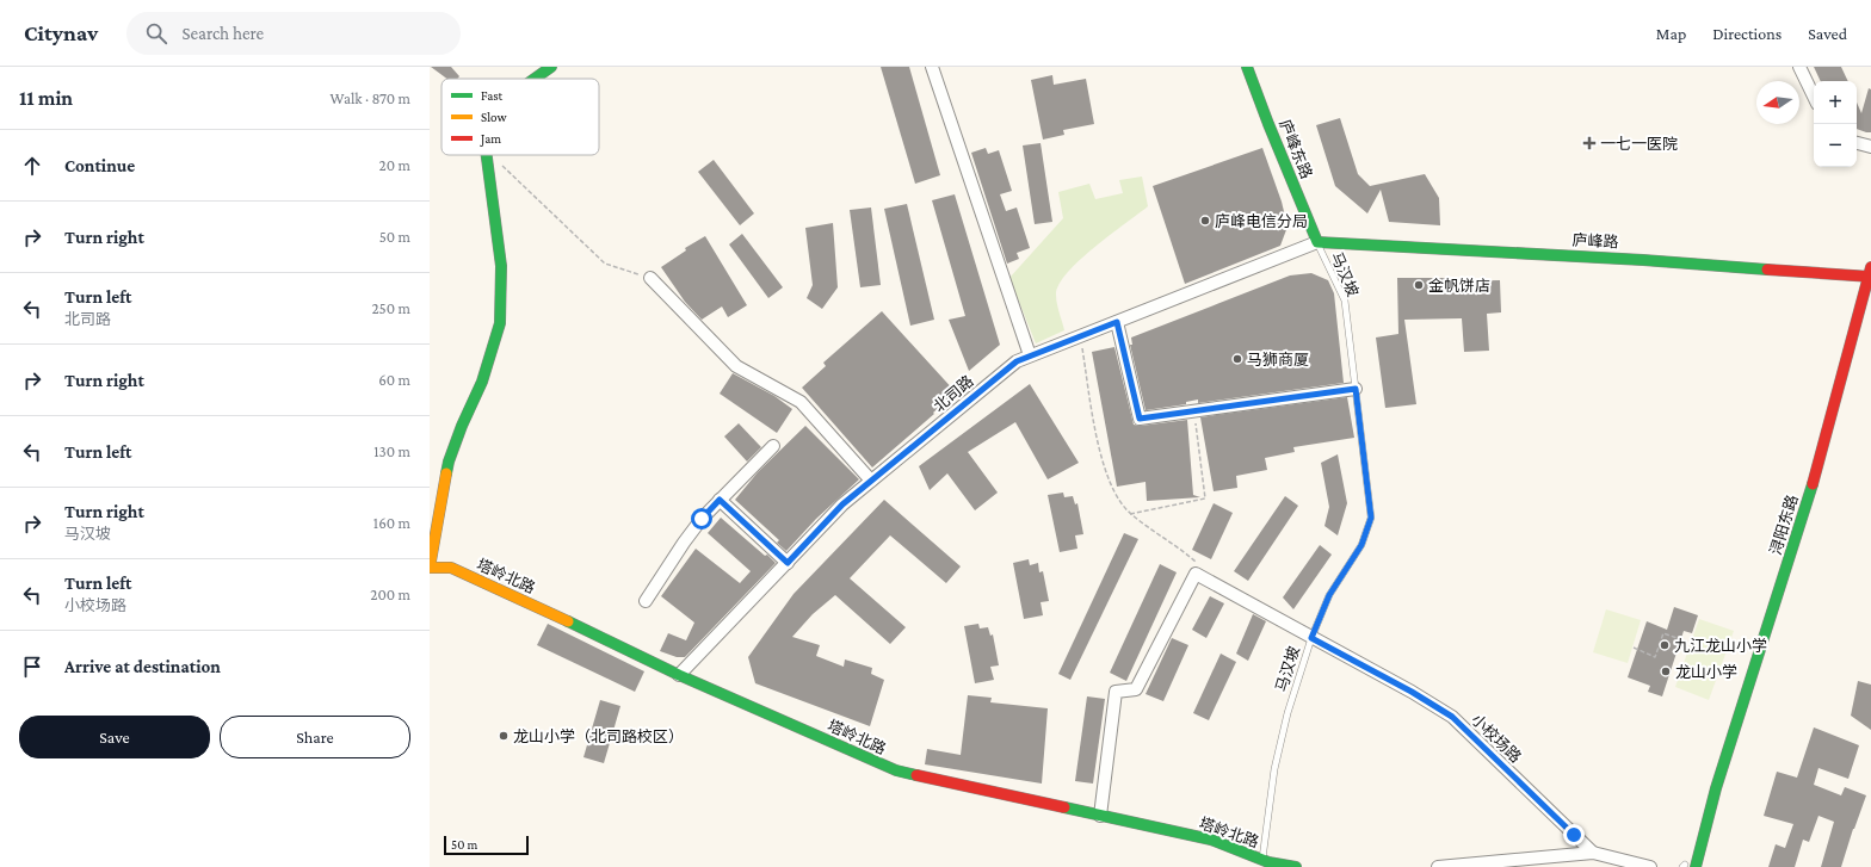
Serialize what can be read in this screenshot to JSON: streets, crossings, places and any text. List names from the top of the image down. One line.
{"streets":{"street":["庐峰东路","庐峰路","北司路","浔阳东路","塔岭北路","小校场路"],"lane":["马汉坡"]},"crossings":[["庐峰东路","庐峰路"],["庐峰东路","马汉坡"],["庐峰东路","北司路"],["庐峰路","马汉坡"],["庐峰路","北司路"],["庐峰路","浔阳东路"],["马汉坡","北司路"],["马汉坡","塔岭北路"],["马汉坡","小校场路"],["北司路","塔岭北路"],["塔岭北路","小校场路"]],"places":{"health":["一七一医院"],"other":["庐峰电信分局","金帆饼店","马狮商厦","九江龙山小学","龙山小学","龙山小学（北司路校区）"]},"legend":["Fast","Slow","Jam"],"scale_bar":"50 m","north":"left","page":{"header":"Citynav","search":"Search here","nav":["Map","Directions","Saved"],"heading":["11 min","Walk · 870 m"],"map_buttons":["+","−"],"list":[["Continue","20 m"],["Turn right","50 m"],["Turn left","北司路","250 m"],["Turn right","60 m"],["Turn left","130 m"],["Turn right","马汉坡","160 m"],["Turn left","小校场路","200 m"],"Arrive at destination"],"buttons":["Save","Share"],"scale":"50 m"}}
